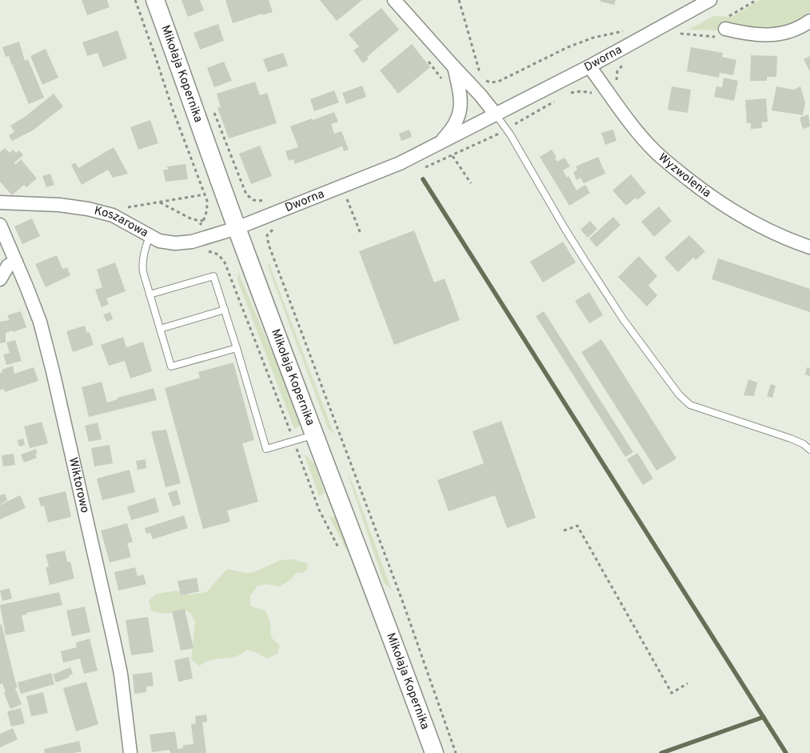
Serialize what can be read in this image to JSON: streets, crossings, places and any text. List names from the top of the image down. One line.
{"streets":{"main road":["Mikołaja Kopernika"],"street":["Dworna","Wyzwolenia","Koszarowa","Wiktorowo"]},"crossings":[["Dworna","Mikołaja Kopernika"],["Dworna","Wyzwolenia"],["Dworna","Koszarowa"],["Mikołaja Kopernika","Koszarowa"]]}
